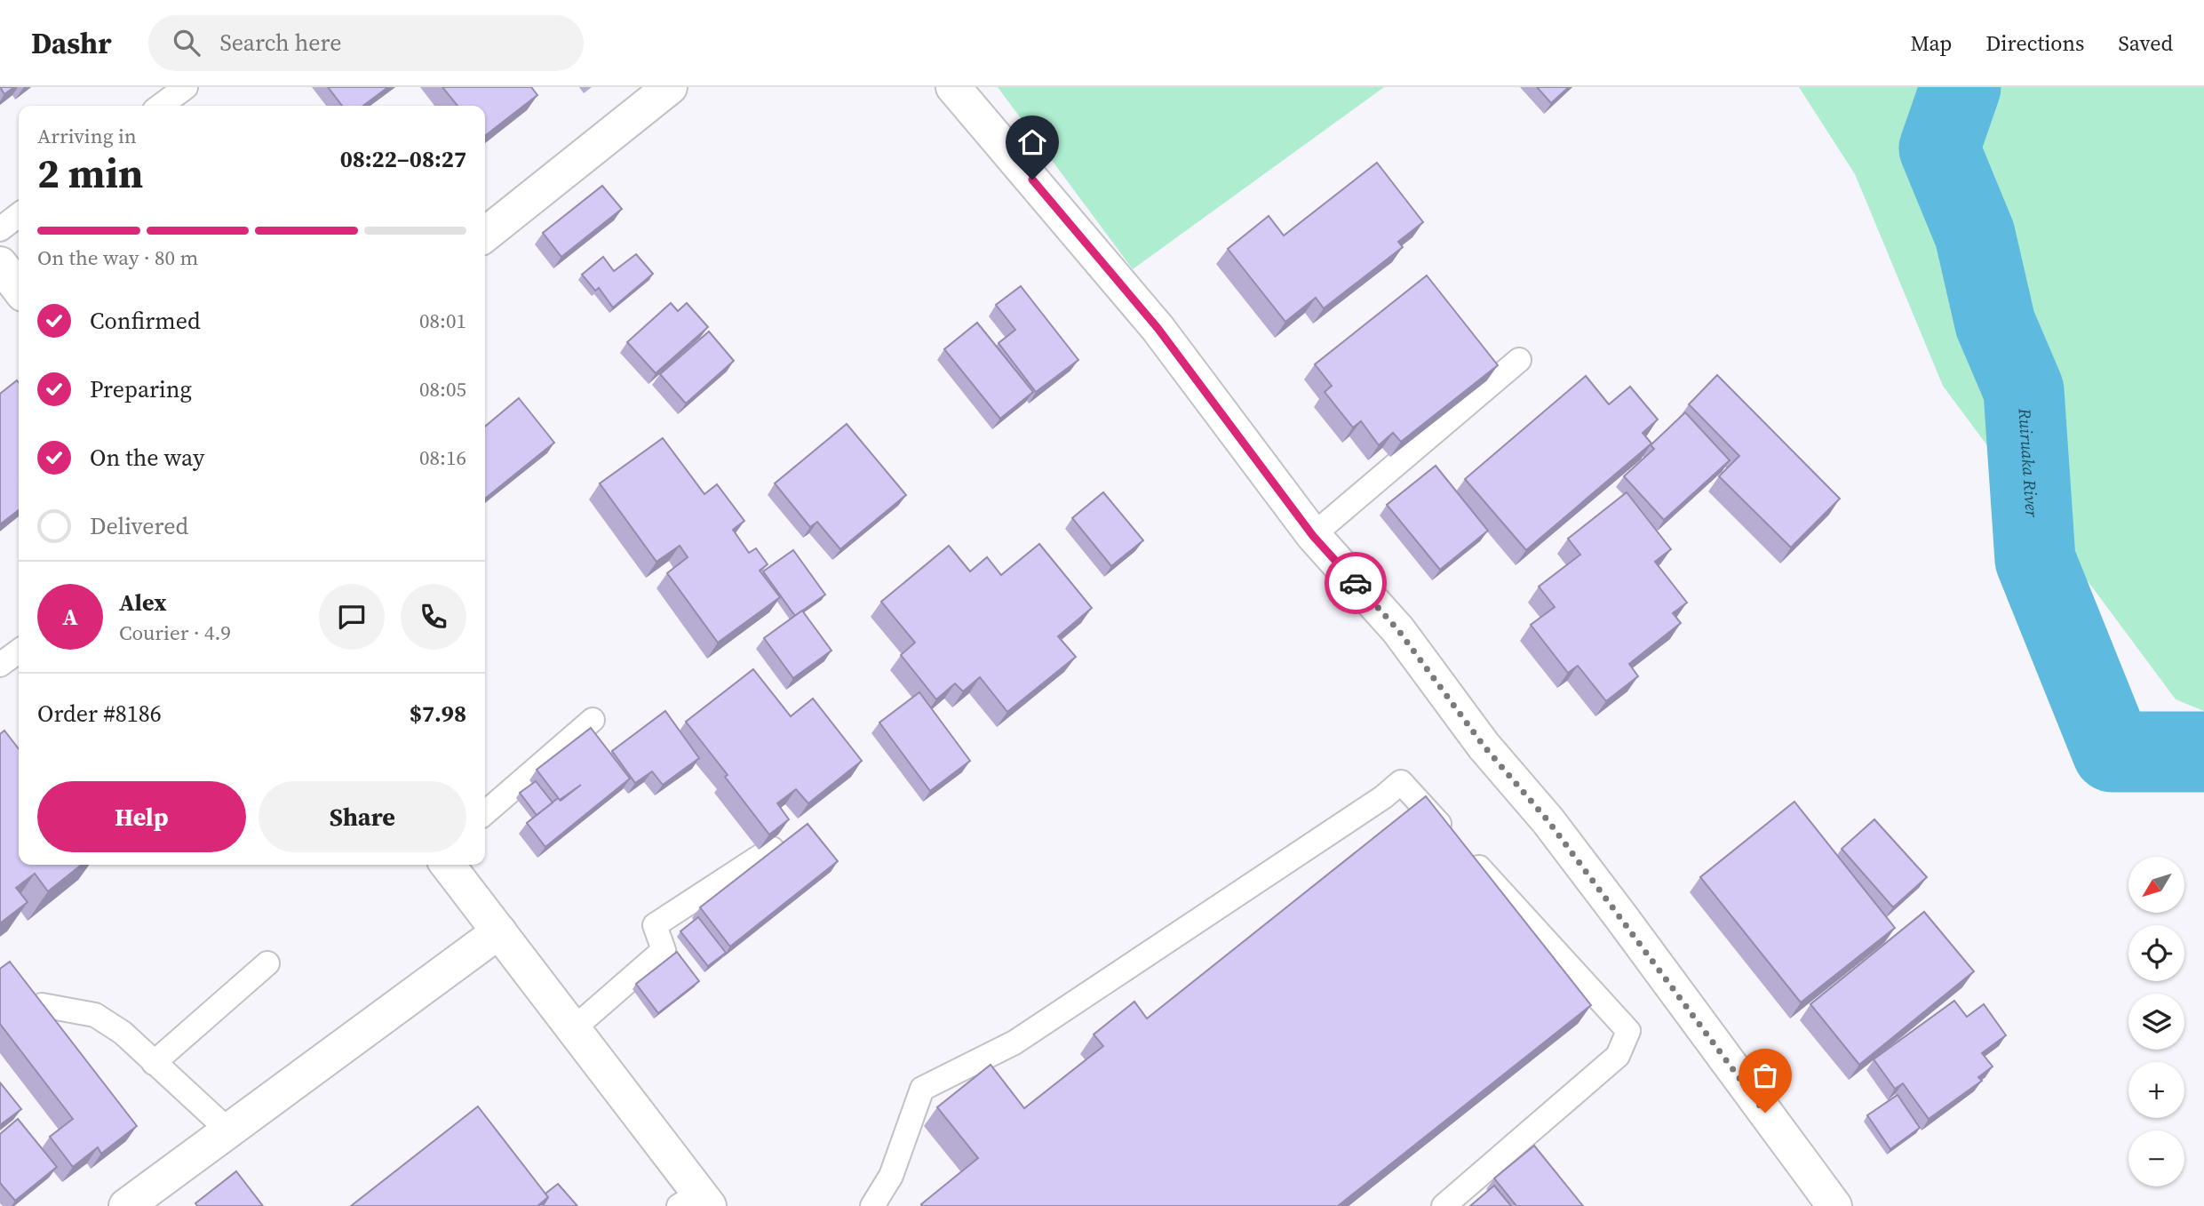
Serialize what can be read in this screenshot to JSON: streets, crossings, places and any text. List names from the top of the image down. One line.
{"water":["Ruiruaka River"],"north":"bottom left","page":{"header":"Dashr","search":"Search here","nav":["Map","Directions","Saved"],"heading":["2 min","Arriving in","08:22–08:27"],"panel":["Alex","Courier · 4.9","Order #8186","$7.98"],"bar":"On the way · 80 m","list":[["Confirmed","08:01"],["Preparing","08:05"],["On the way","08:16"],"Delivered"],"round":"A","buttons":["Help","Share"],"map_buttons":["+","−"]}}
